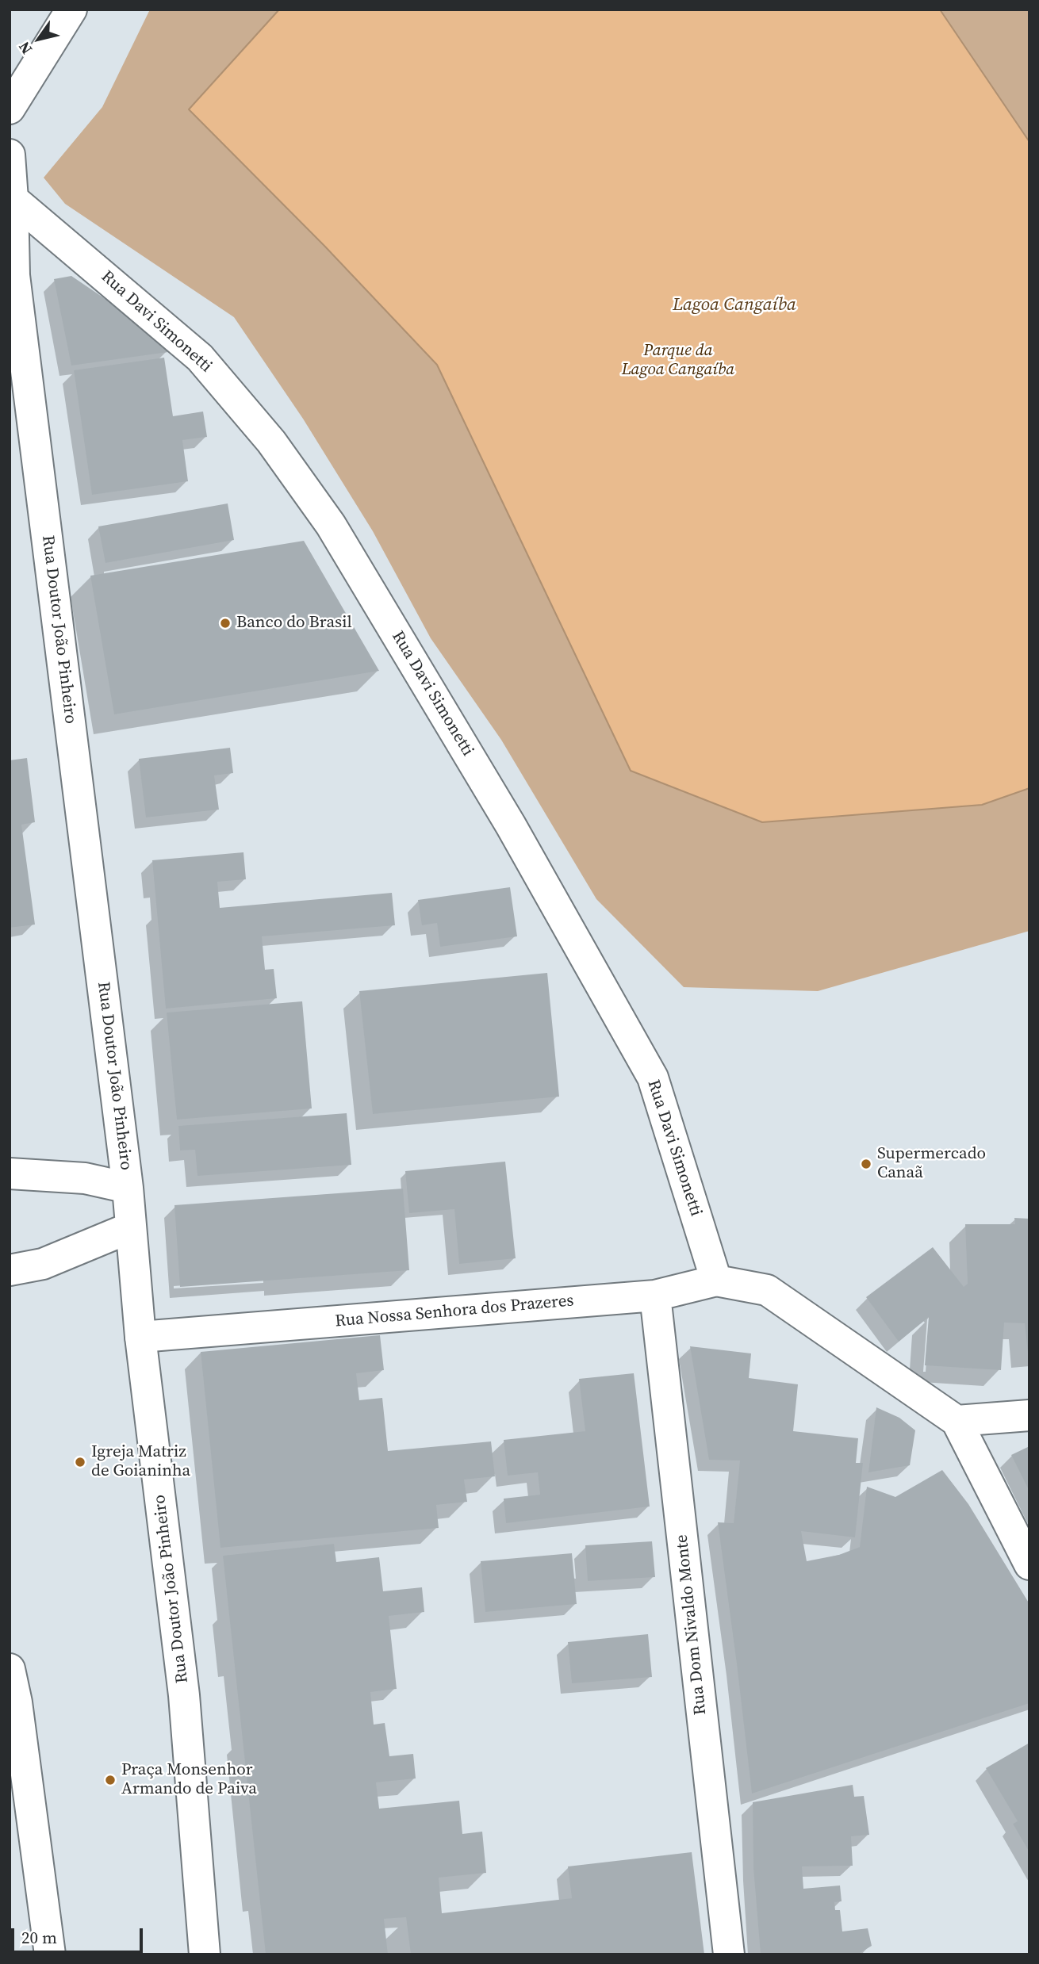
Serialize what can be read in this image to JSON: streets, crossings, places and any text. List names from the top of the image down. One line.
{"streets":{"street":["Rua Davi Simonetti","Rua Doutor João Pinheiro","Rua Nossa Senhora dos Prazeres","Rua Dom Nivaldo Monte"]},"crossings":[["Rua Davi Simonetti","Rua Doutor João Pinheiro"],["Rua Davi Simonetti","Rua Nossa Senhora dos Prazeres"],["Rua Doutor João Pinheiro","Rua Nossa Senhora dos Prazeres"],["Rua Nossa Senhora dos Prazeres","Rua Dom Nivaldo Monte"]],"water":["Lagoa Cangaíba"],"parks":["Parque da Lagoa Cangaíba"],"places":["Banco do Brasil","Supermercado Canaã","Igreja Matriz de Goianinha","Praça Monsenhor Armando de Paiva"],"scale_bar":"20 m","north":"bottom left"}
